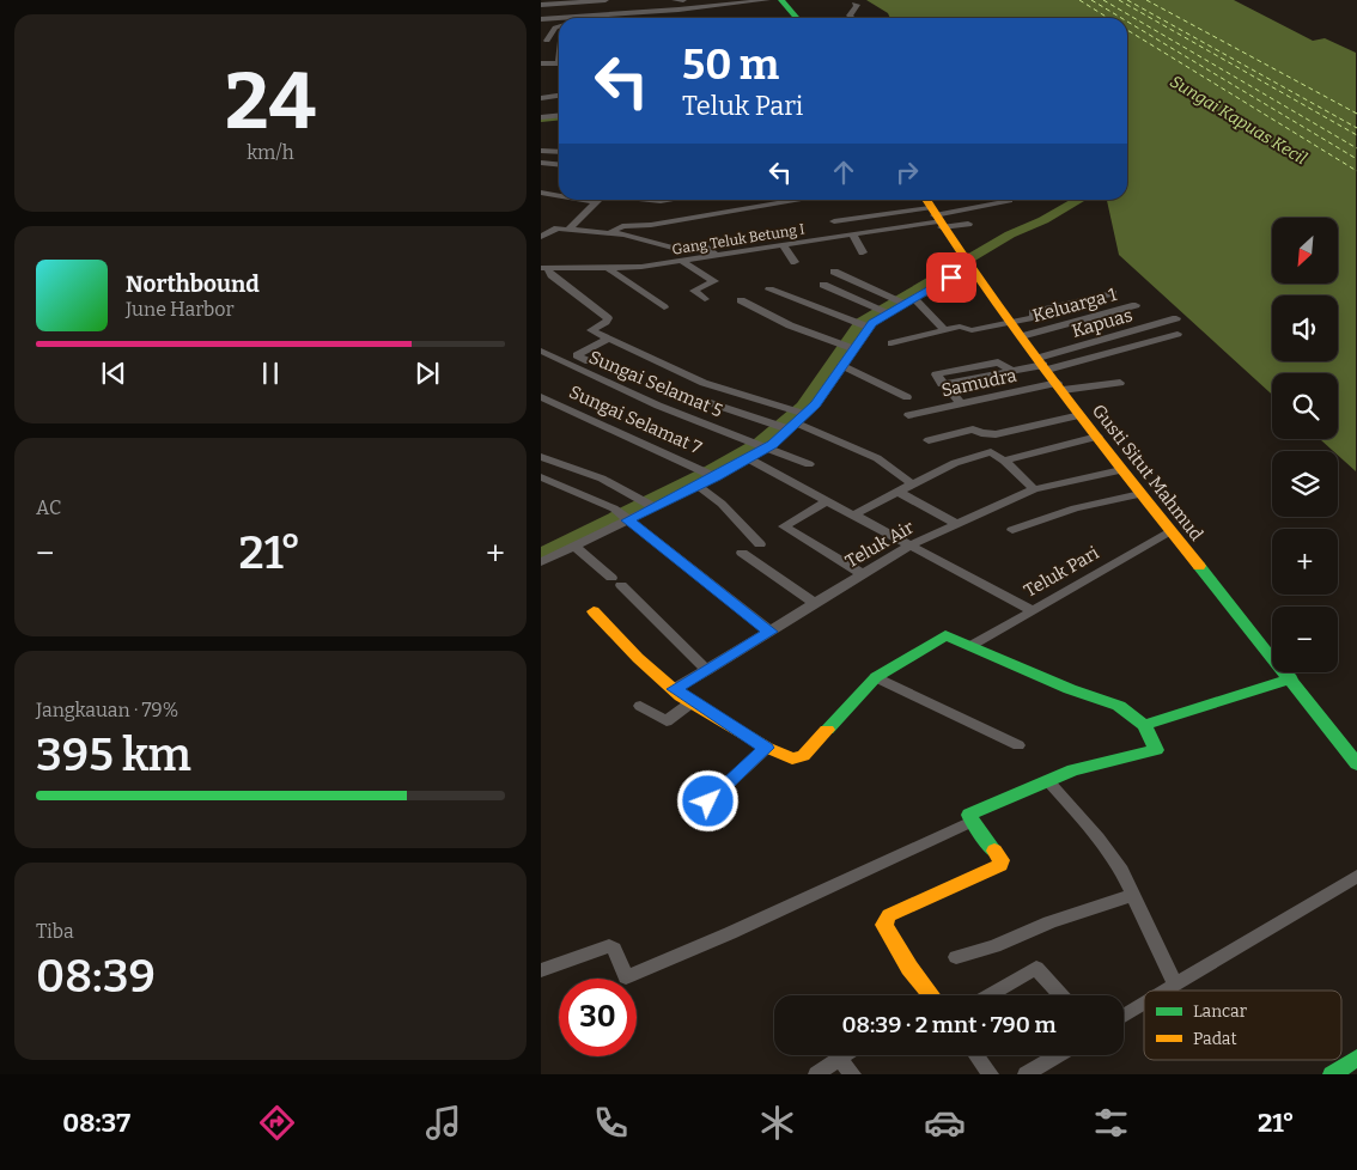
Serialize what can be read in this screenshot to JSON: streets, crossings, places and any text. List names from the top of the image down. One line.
{"streets":{"main road":["Gusti Situt Mahmud"],"street":["Gang Teluk Betung I","Keluarga 1","Kapuas","Samudra","Sungai Selamat 5","Sungai Selamat 7","Teluk Air","Teluk Pari"]},"crossings":[["Gang Teluk Betung I","Gusti Situt Mahmud"],["Keluarga 1","Gusti Situt Mahmud"],["Kapuas","Gusti Situt Mahmud"],["Samudra","Gusti Situt Mahmud"],["Gusti Situt Mahmud","Teluk Air"],["Gusti Situt Mahmud","Teluk Pari"]],"water":["Sungai Kapuas Kecil"],"legend":["Lancar","Padat"],"north":"bottom left","page":{"tile":[["24","km/h"],"AC",["Jangkauan · 79%","395 km"],["Tiba","08:39"]],"turn":["50 m","Teluk Pari"],"map_buttons":["+","−"],"song":["Northbound","June Harbor"],"heat":["−","21°","+"],"limit":"30","trip":"08:39 · 2 mnt · 790 m","tabs":["08:37","21°"]}}
